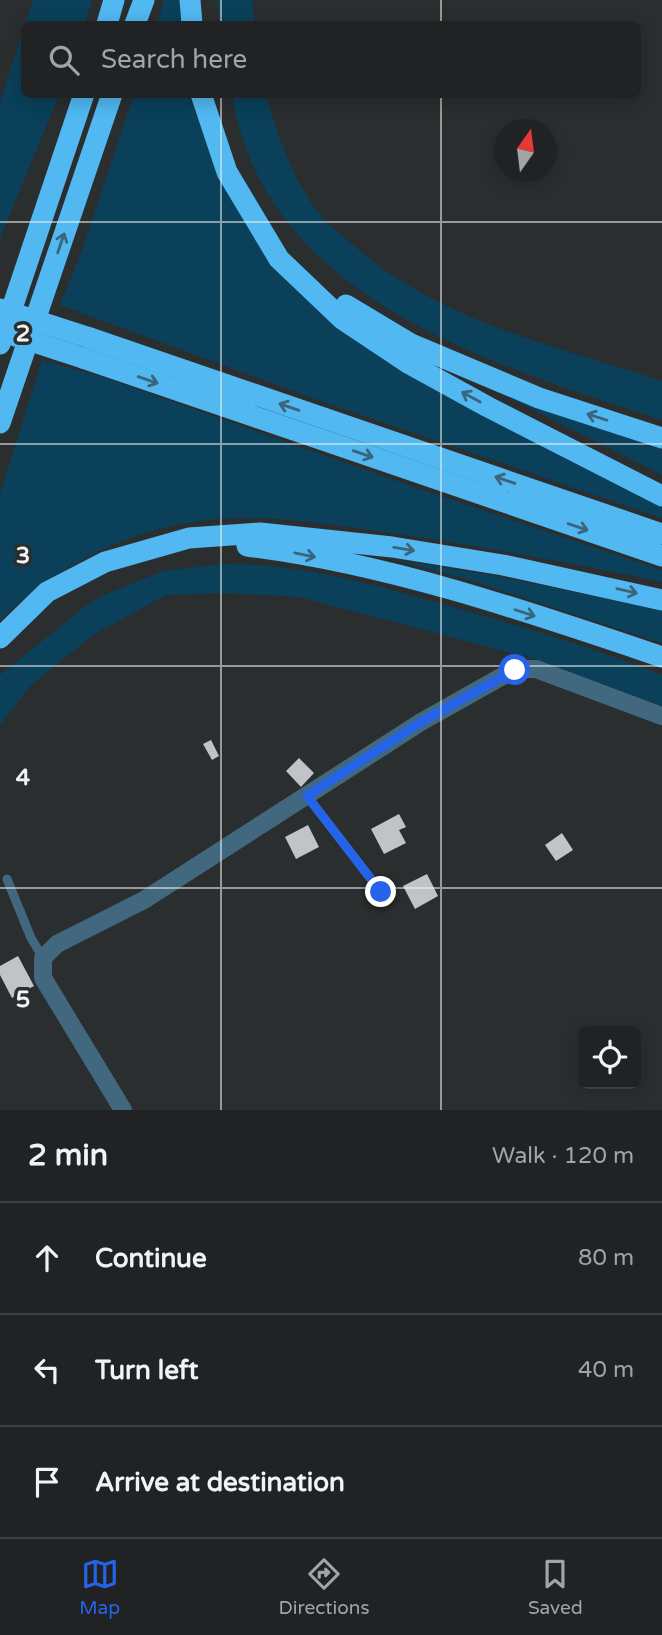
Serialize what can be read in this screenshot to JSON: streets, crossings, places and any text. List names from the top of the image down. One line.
{"north":"top","page":{"search":"Search here","heading":["2 min","Walk · 120 m"],"list":[["Continue","80 m"],["Turn left","40 m"],"Arrive at destination"],"nav":["Map","Directions","Saved"]},"grid":{"rows":["2","3","4","5"]}}
